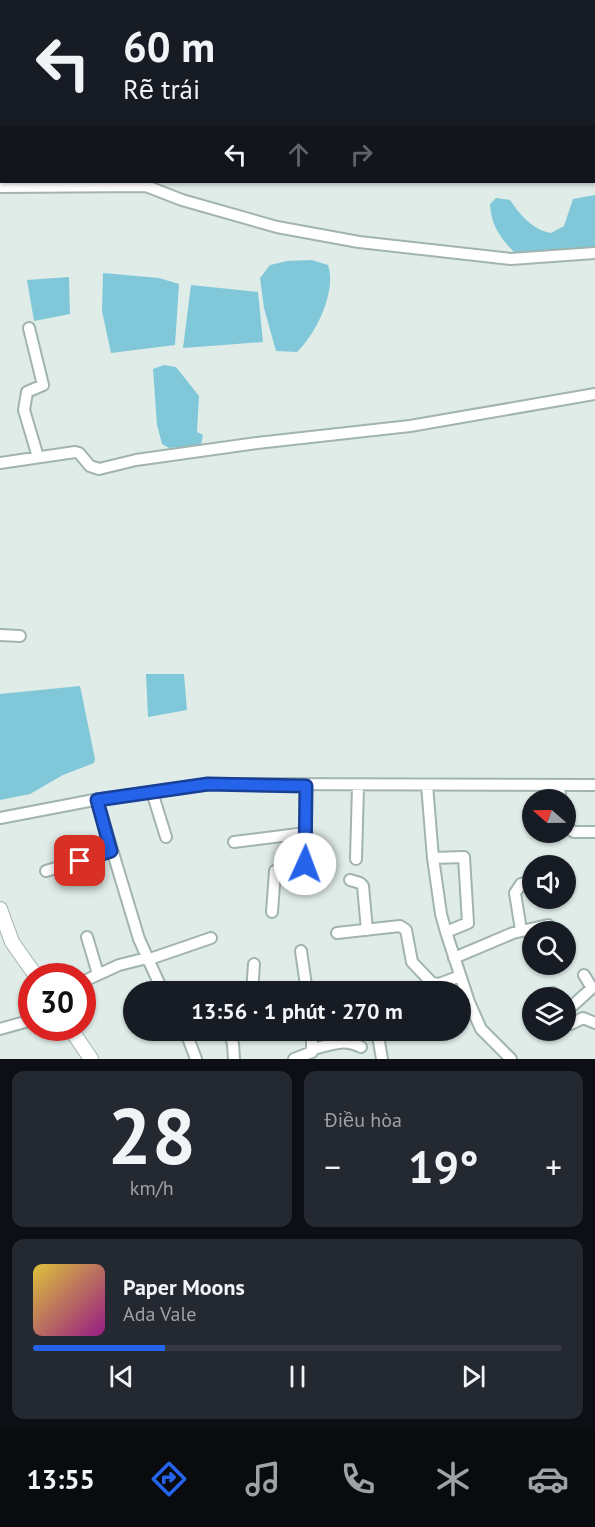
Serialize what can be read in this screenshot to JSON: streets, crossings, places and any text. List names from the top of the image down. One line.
{"north":"left","page":{"turn":["60 m","Rẽ trái"],"limit":"30","trip":"13:56 · 1 phút · 270 m","tile":[["28","km/h"],"Điều hòa"],"heat":["−","19°","+"],"song":["Paper Moons","Ada Vale"],"tabs":"13:55"}}
